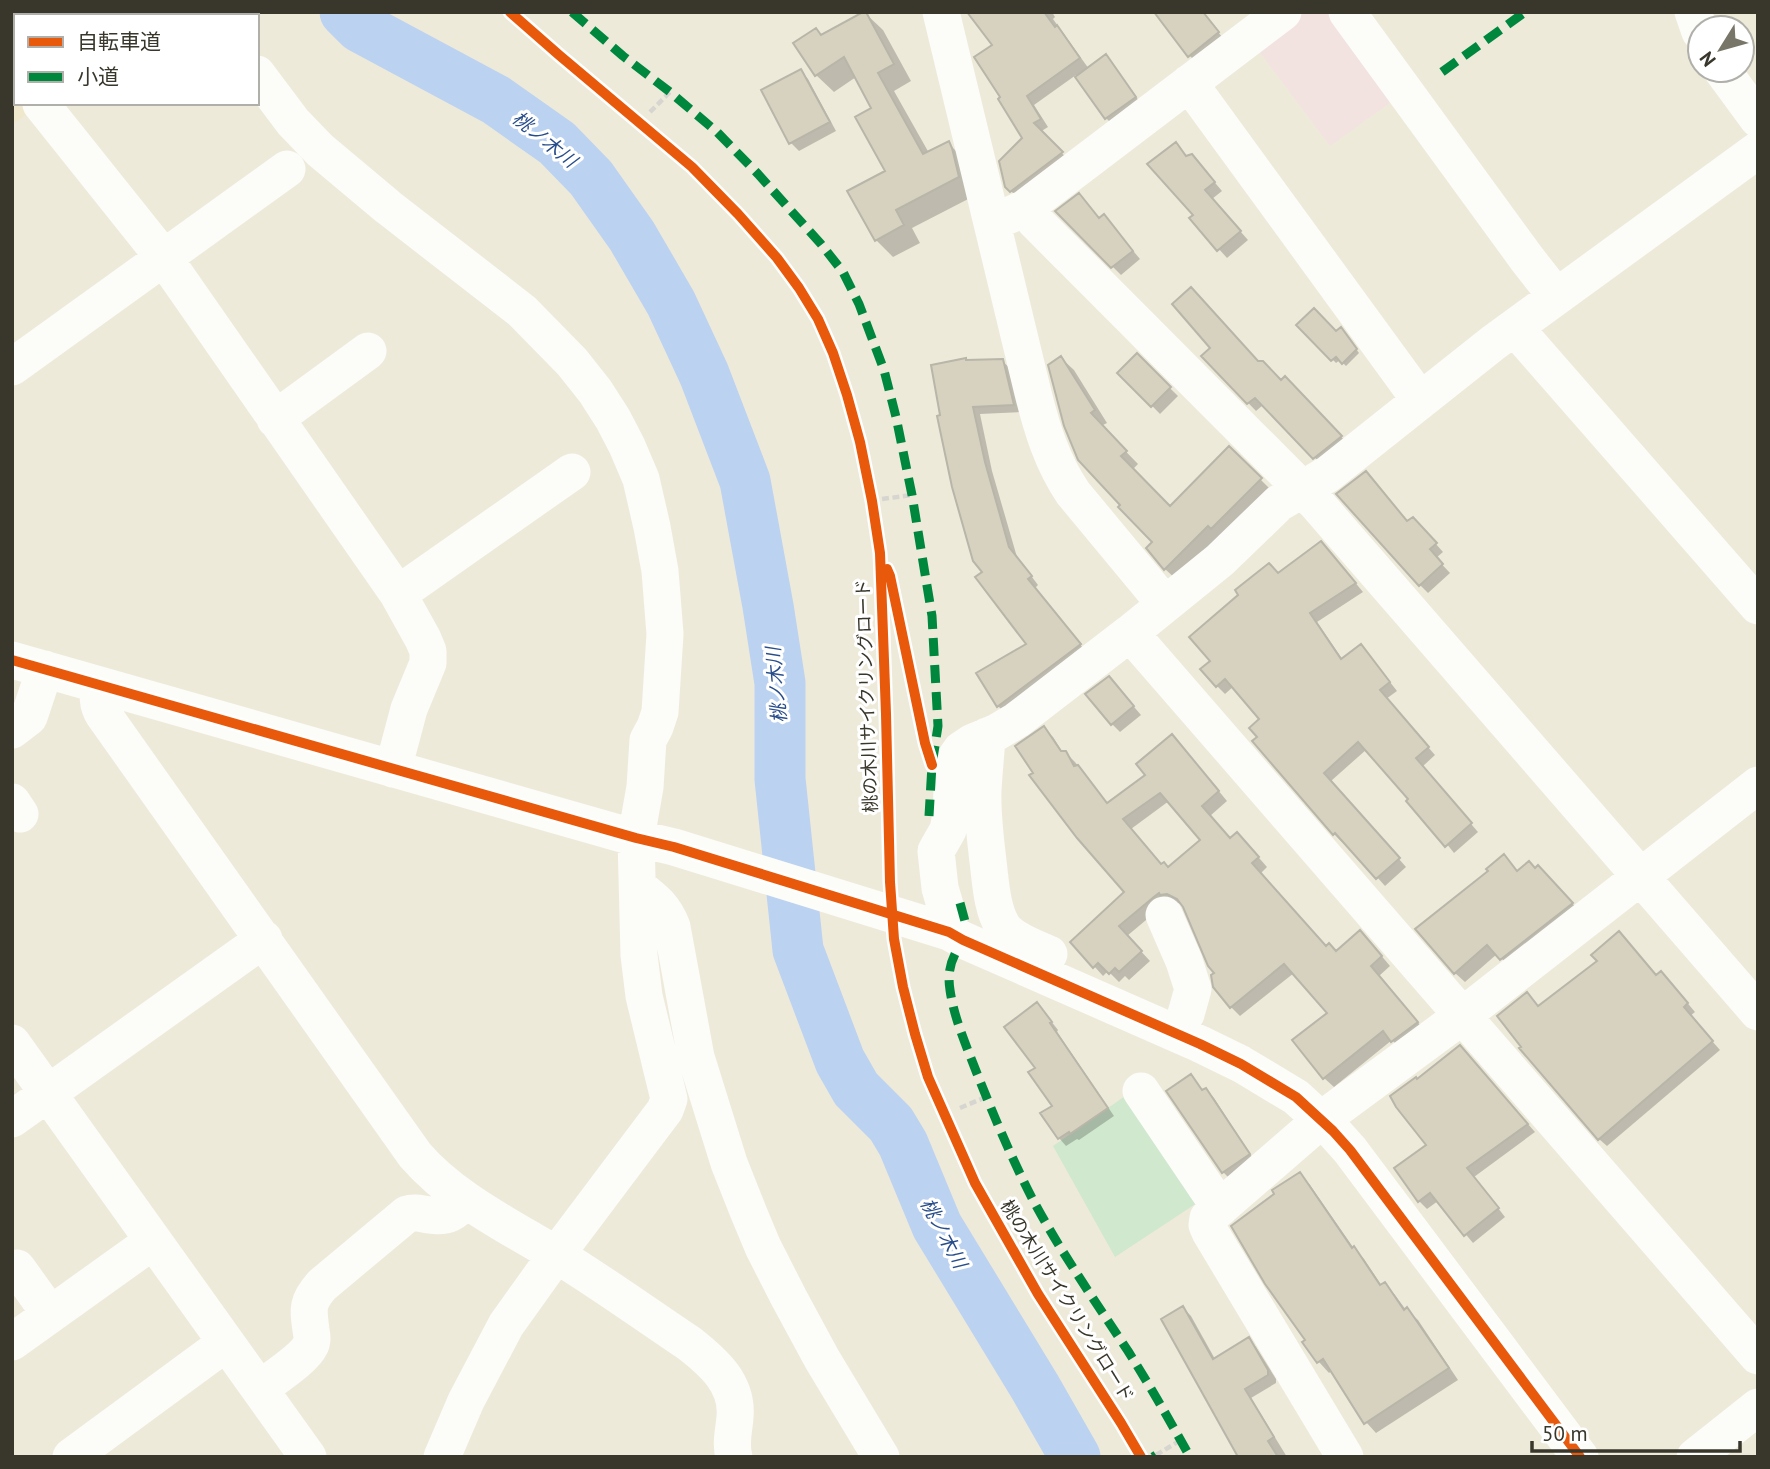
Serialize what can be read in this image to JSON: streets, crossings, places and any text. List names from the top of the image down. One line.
{"streets":{"cycle path":["桃の木川サイクリングロード"]},"water":["桃ノ木川"],"legend":["自転車道","小道"],"scale_bar":"50 m","north":"bottom left"}
